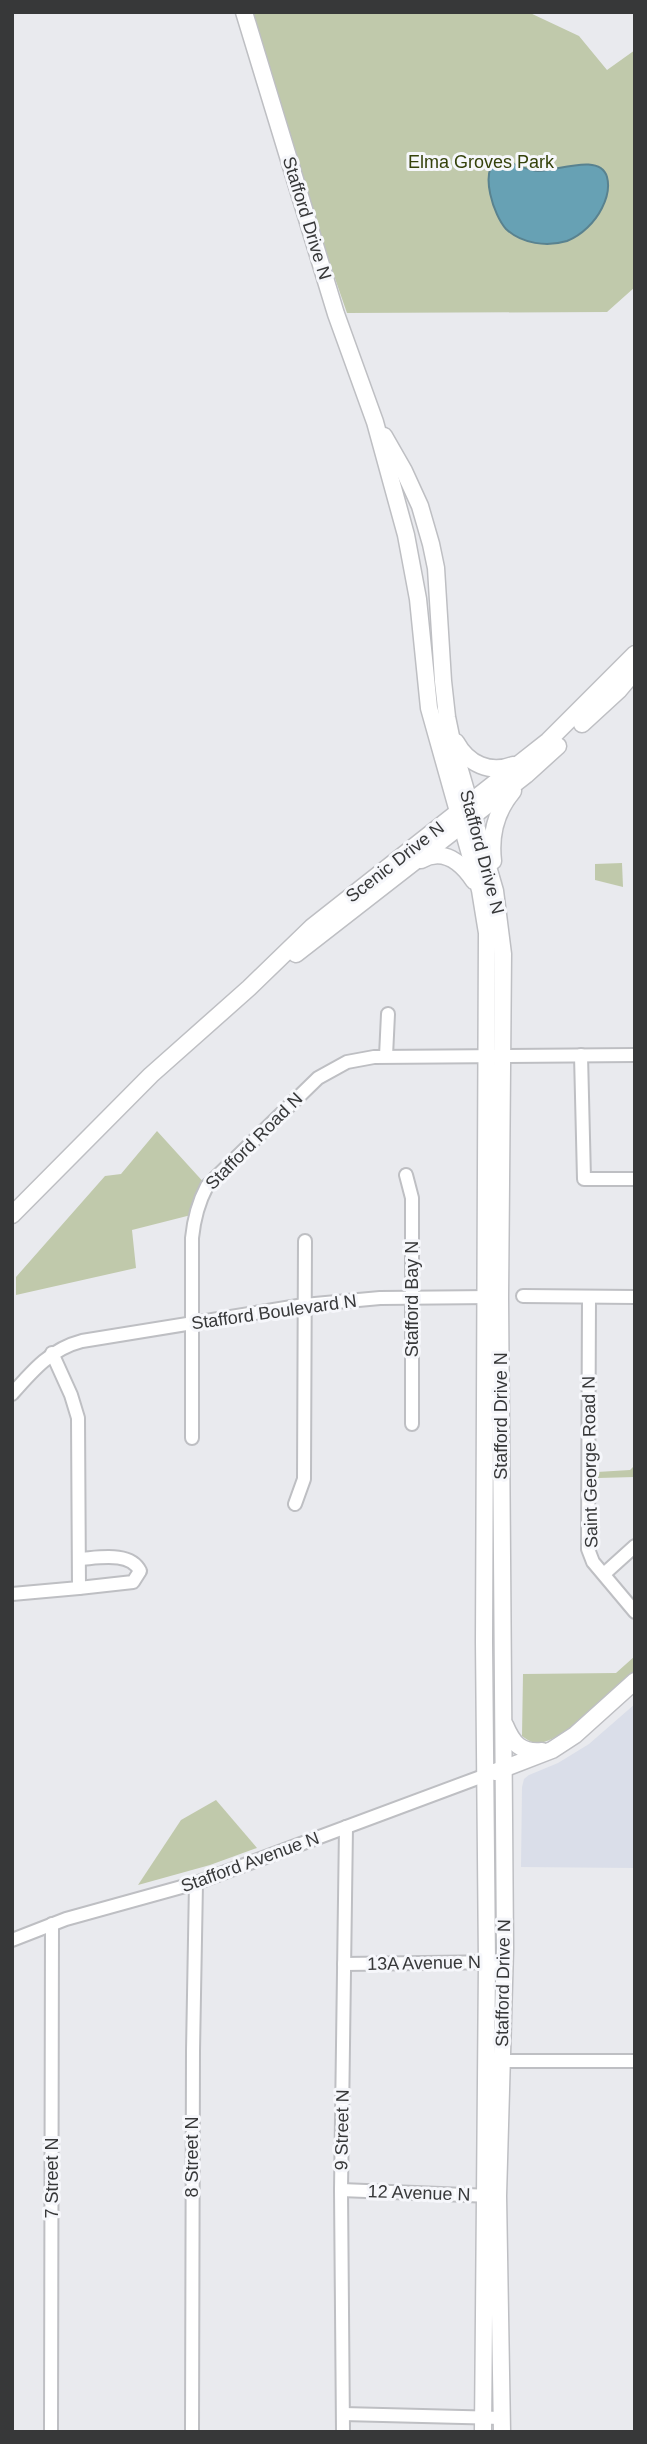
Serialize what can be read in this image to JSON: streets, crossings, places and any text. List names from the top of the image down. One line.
{"streets":{"main road":["Stafford Drive N","Scenic Drive N"],"street":["Stafford Road N","Stafford Bay N","Stafford Boulevard N","Saint George Road N","Stafford Avenue N","13A Avenue N","9 Street N","8 Street N","7 Street N","12 Avenue N"]},"crossings":[["Stafford Drive N","Scenic Drive N"],["Stafford Drive N","Stafford Road N"],["Stafford Drive N","Stafford Boulevard N"],["Stafford Drive N","Stafford Avenue N"],["Stafford Drive N","13A Avenue N"],["Stafford Drive N","12 Avenue N"],["Stafford Road N","Stafford Boulevard N"],["Stafford Bay N","Stafford Boulevard N"],["Stafford Avenue N","9 Street N"],["Stafford Avenue N","8 Street N"],["Stafford Avenue N","7 Street N"],["13A Avenue N","9 Street N"],["9 Street N","12 Avenue N"]],"parks":["Elma Groves Park"]}
